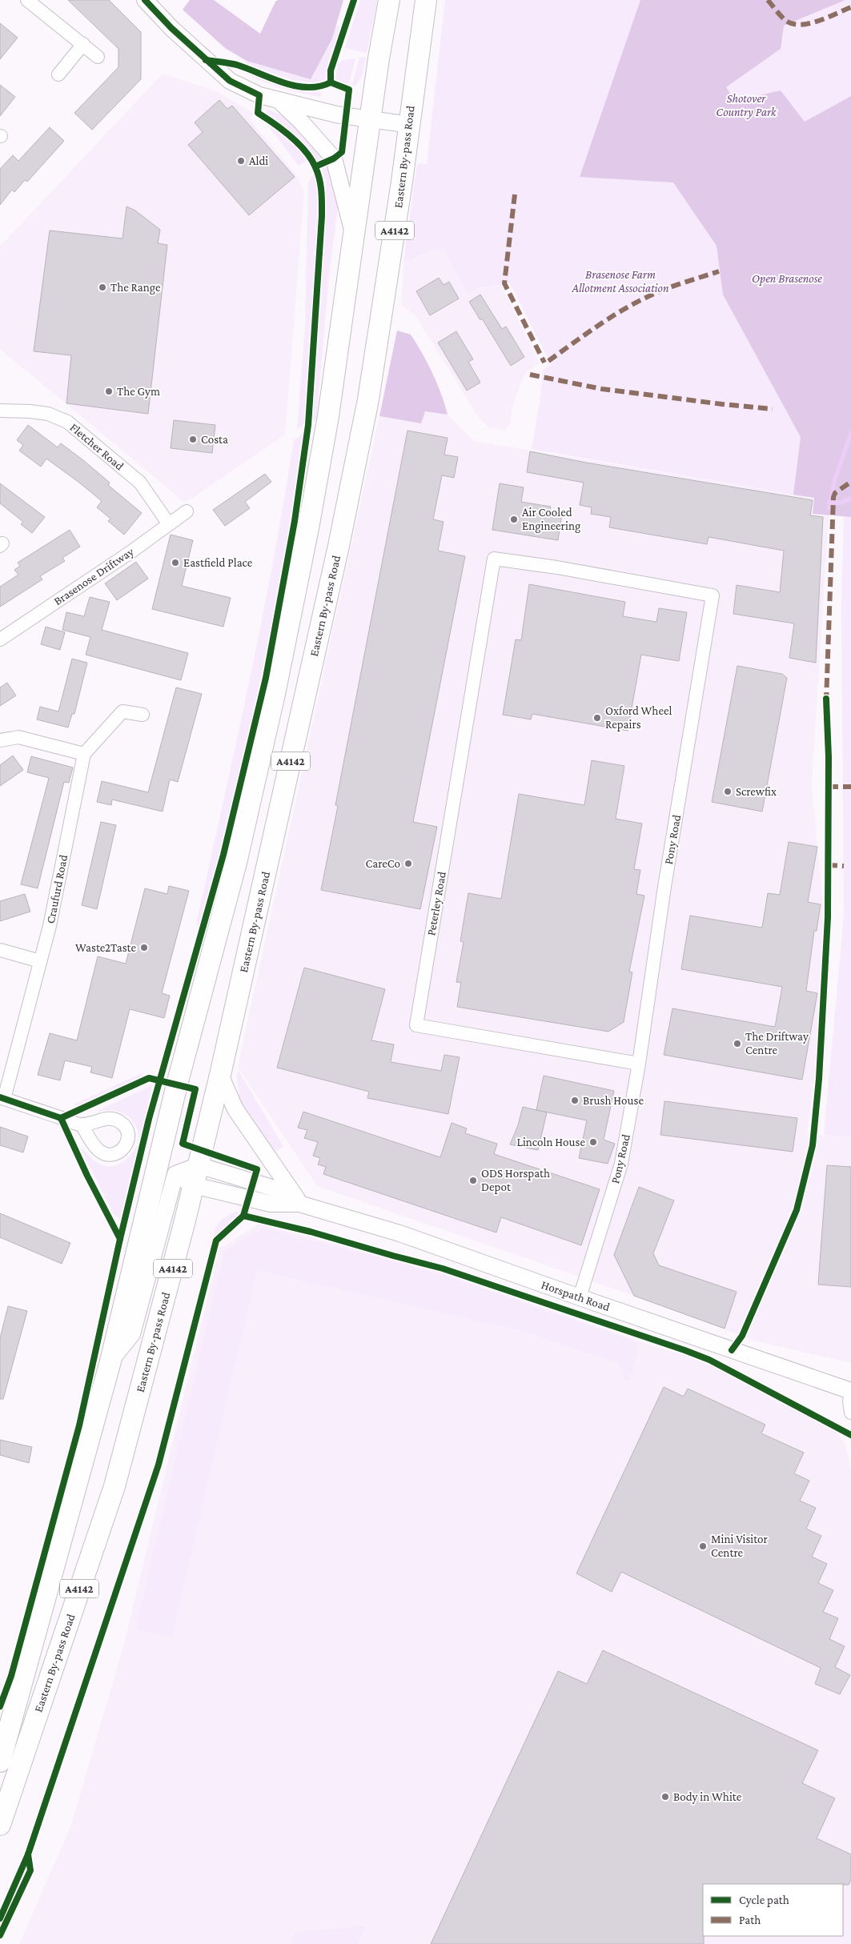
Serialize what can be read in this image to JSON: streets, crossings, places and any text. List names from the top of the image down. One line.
{"streets":{"highway":["Eastern By-pass Road","A4142"],"street":["Fletcher Road","Brasenose Driftway","Pony Road","Craufurd Road","Peterley Road","Horspath Road"]},"crossings":[["Eastern By-pass Road","Horspath Road"],["Fletcher Road","Brasenose Driftway"],["Pony Road","Peterley Road"],["Pony Road","Horspath Road"]],"parks":["Shotover Country Park","Brasenose Farm Allotment Association","Open Brasenose"],"places":["Aldi","The Range","The Gym","Costa","Air Cooled Engineering","Eastfield Place","Oxford Wheel Repairs","Screwfix","CareCo","Waste2Taste","The Driftway Centre","Brush House","Lincoln House","ODS Horspath Depot","Mini Visitor Centre","Body in White"],"legend":["Cycle path","Path"]}
